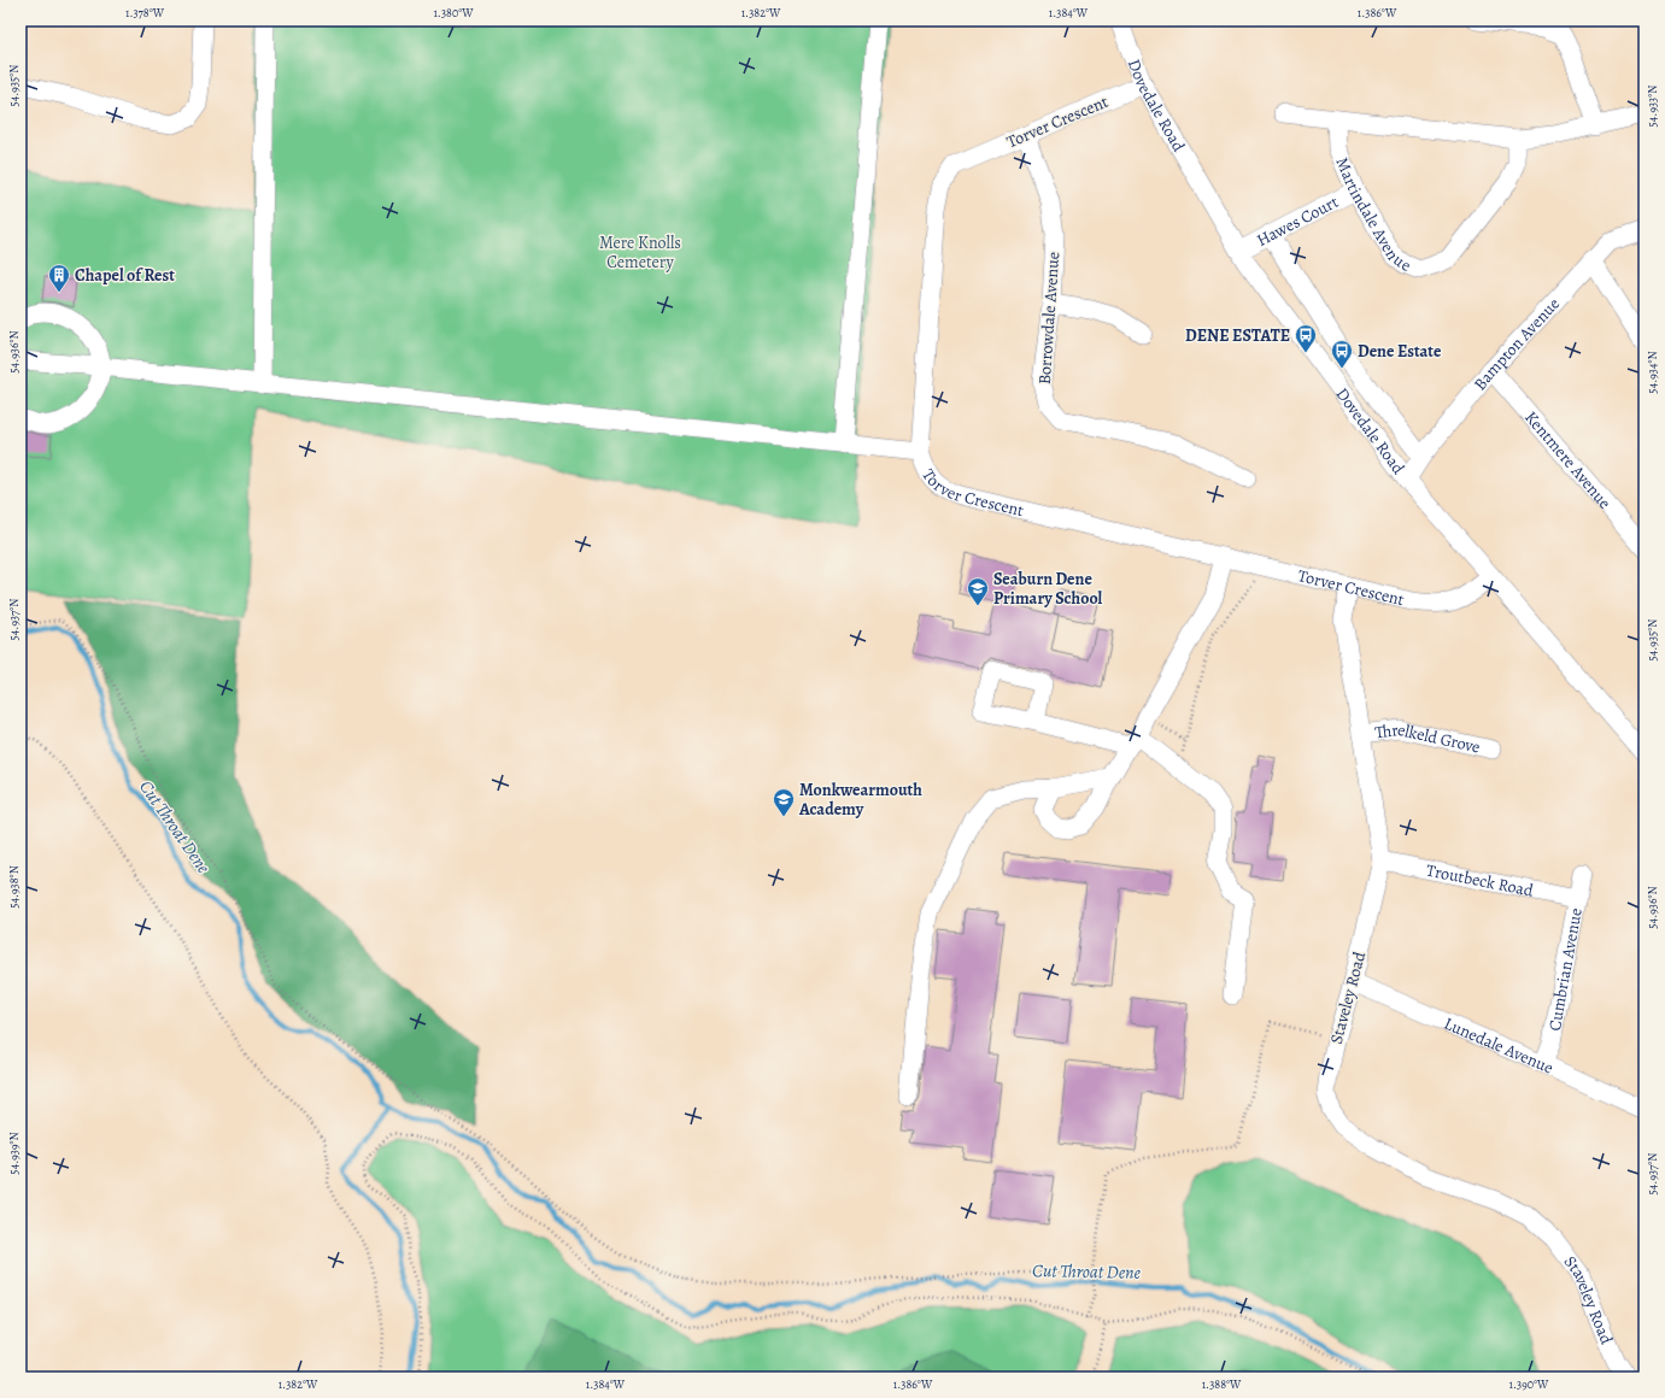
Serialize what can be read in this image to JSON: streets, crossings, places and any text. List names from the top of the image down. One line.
{"streets":{"street":["Dovedale Road","Torver Crescent","Martindale Avenue","Hawes Court","Borrowdale Avenue","Bampton Avenue","Kentmere Avenue","Threlkeld Grove","Troutbeck Road","Cumbrian Avenue","Staveley Road","Lunedale Avenue"]},"crossings":[["Dovedale Road","Torver Crescent"],["Dovedale Road","Hawes Court"],["Dovedale Road","Bampton Avenue"],["Torver Crescent","Borrowdale Avenue"],["Torver Crescent","Staveley Road"],["Martindale Avenue","Hawes Court"],["Bampton Avenue","Kentmere Avenue"],["Threlkeld Grove","Staveley Road"],["Troutbeck Road","Cumbrian Avenue"],["Troutbeck Road","Staveley Road"],["Cumbrian Avenue","Lunedale Avenue"],["Staveley Road","Lunedale Avenue"]],"water":["Cut Throat Dene"],"parks":["Mere Knolls Cemetery"],"places":{"building":["Chapel of Rest"],"bus stop":["DENE ESTATE","Dene Estate"],"school or university":["Seaburn Dene Primary School","Monkwearmouth Academy"]},"coordinates":["1.378°W","1.380°W","1.382°W","1.384°W","1.386°W","54.935°N","54.933°N","54.936°N","54.934°N","54.937°N","54.938°N","54.939°N","1.388°W","1.390°W"]}
